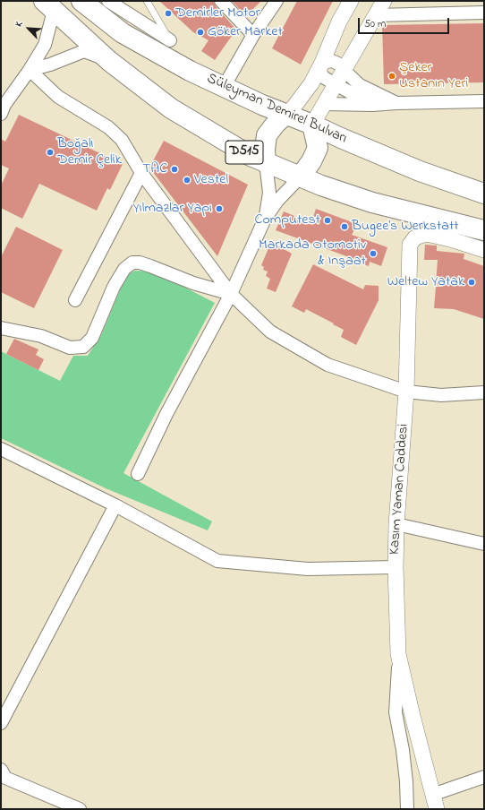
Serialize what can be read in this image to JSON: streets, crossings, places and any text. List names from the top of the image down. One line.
{"streets":{"highway":["Süleyman Demirel Bulvarı","D515"],"street":["Kasım Yaman Caddesi"]},"crossings":[["Süleyman Demirel Bulvarı","D515"]],"places":["Demirler Motor","Göker Market","Şeker Ustanın Yeri","Boğalı Demir Çelik","TAC","Vestel","Yılmazlar Yapı","Computest","Bugee's Werkstatt","Markada Otomotiv & Inşaat","Weltew Yatak"],"scale_bar":"50 m","north":"top left"}
